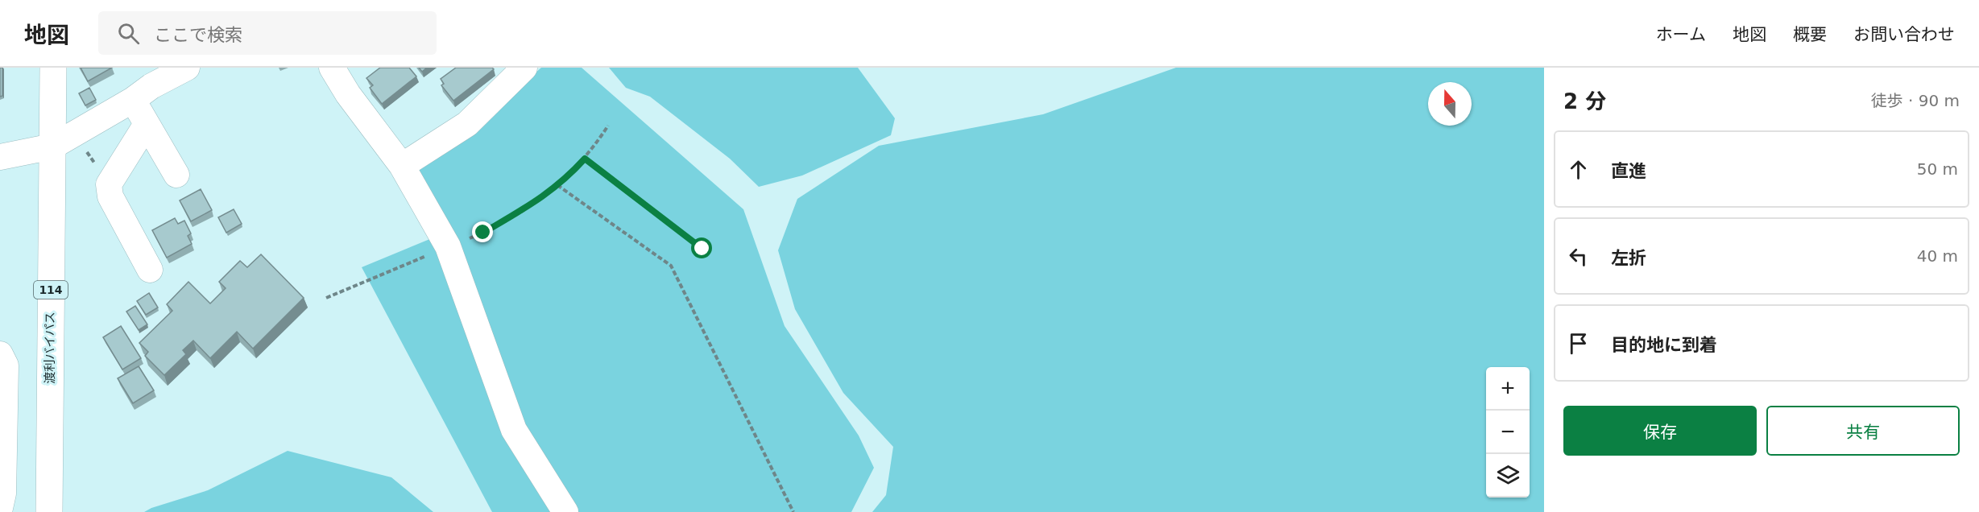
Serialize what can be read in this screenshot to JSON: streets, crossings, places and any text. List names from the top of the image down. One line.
{"streets":{"highway":["114","渡利バイパス"]},"north":"top","page":{"header":"地図","search":"ここで検索","nav":["ホーム","地図","概要","お問い合わせ"],"heading":["2 分","徒歩 · 90 m"],"list":[["直進","50 m"],["左折","40 m"],"目的地に到着"],"map_buttons":["+","−"],"buttons":["保存","共有"]}}
